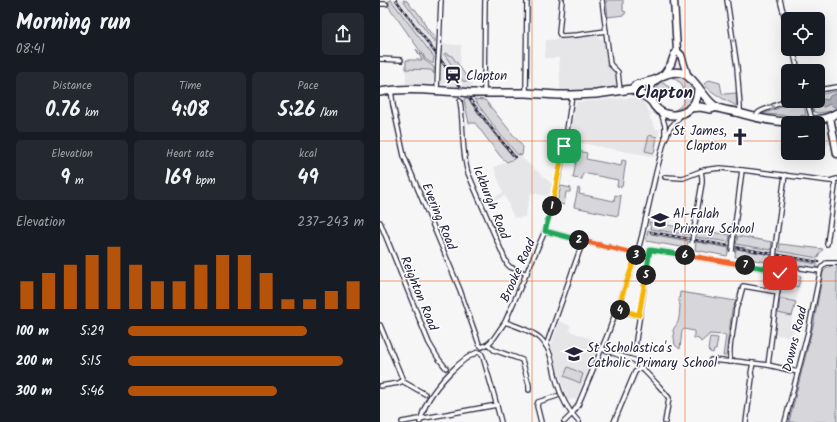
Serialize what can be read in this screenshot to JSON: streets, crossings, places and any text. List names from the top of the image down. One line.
{"streets":{"street":["Ickburgh Road","Evering Road","Brooke Road","Reighton Road","Downs Road"]},"crossings":[["Ickburgh Road","Brooke Road"],["Evering Road","Brooke Road"]],"districts":["Clapton"],"places":{"station":["Clapton"],"church":["St James, Clapton"],"school or university":["Al-Falah Primary School","St Scholastica's Catholic Primary School"]},"page":{"heading":["Morning run","08:41"],"map_buttons":["+","−"],"stats":[["Distance","0.76 km"],["Time","4:08"],["Pace","5:26 /km"],["Elevation","9 m"],["Heart rate","169 bpm"],["kcal","49"]],"pins":["1","2","3","6","7","5","4"],"chart":["Elevation","237–243 m"],"list":[{"name":"100 m","note":"5:29"},{"name":"200 m","note":"5:15"},{"name":"300 m","note":"5:46"}]}}
